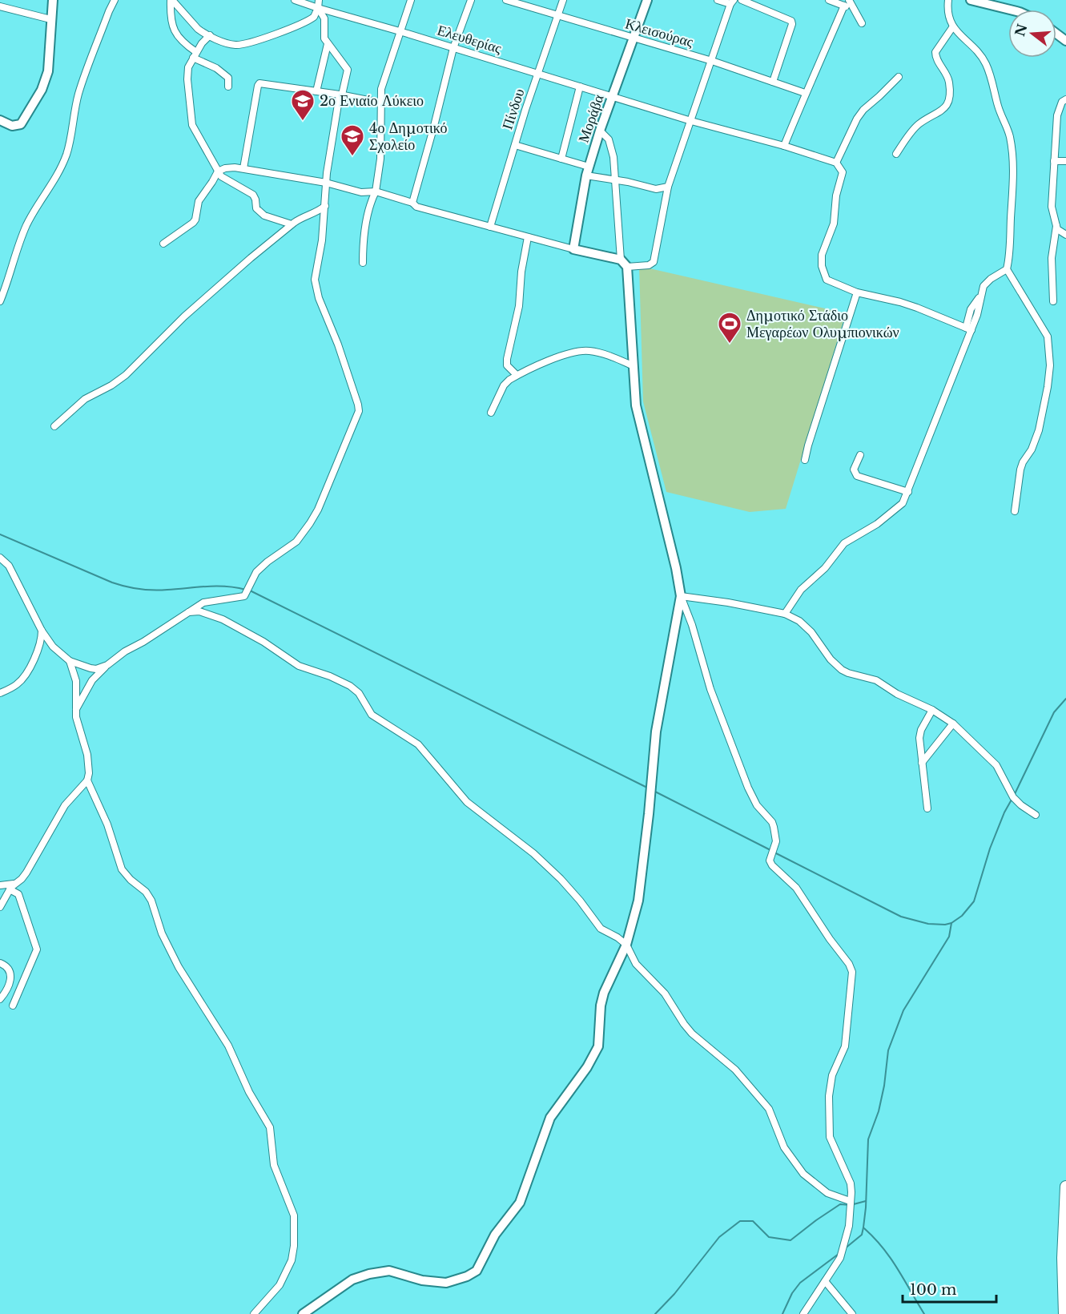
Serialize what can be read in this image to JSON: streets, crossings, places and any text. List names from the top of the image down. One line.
{"streets":{"street":["Κλεισούρας","Ελευθερίας","Πίνδου","Μοράβα"]},"crossings":[["Κλεισούρας","Πίνδου"],["Κλεισούρας","Μοράβα"],["Ελευθερίας","Πίνδου"],["Ελευθερίας","Μοράβα"]],"places":{"school or university":["2ο Ενιαίο Λύκειο","4ο Δημοτικό Σχολείο"],"sports":["Δημοτικό Στάδιο Μεγαρέων Ολυμπιονικών"]},"scale_bar":"100 m","north":"left"}
